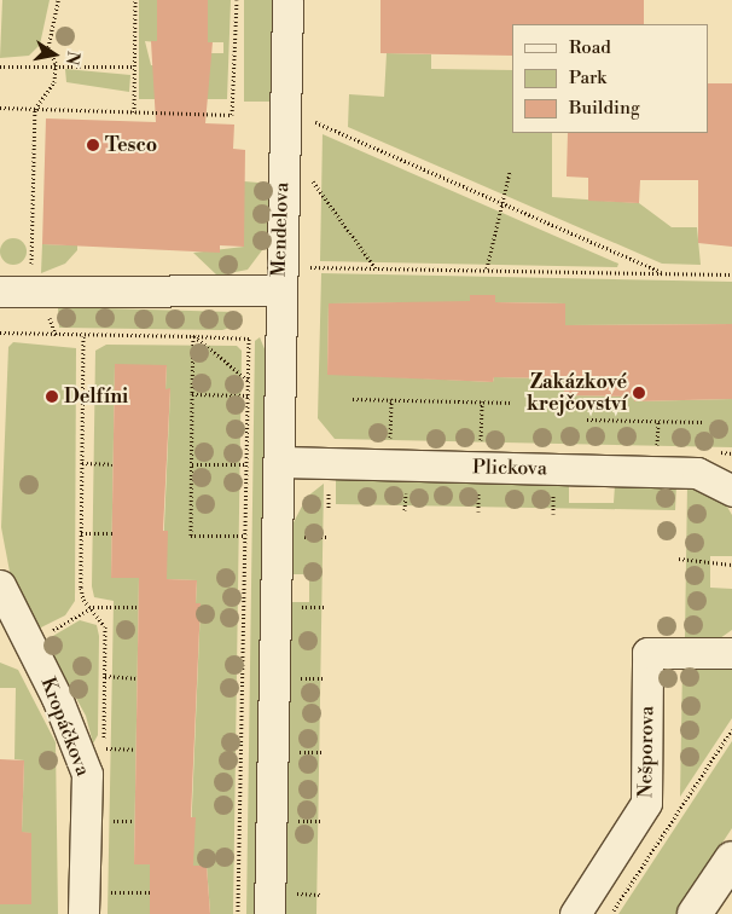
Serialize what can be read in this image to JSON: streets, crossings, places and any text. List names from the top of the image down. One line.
{"streets":{"street":["Mendelova","Plickova","Kropáčkova","Nešporova"]},"places":["Tesco","Zakázkové krejčovství","Delfíni"],"legend":["Road","Park","Building"],"north":"right"}
